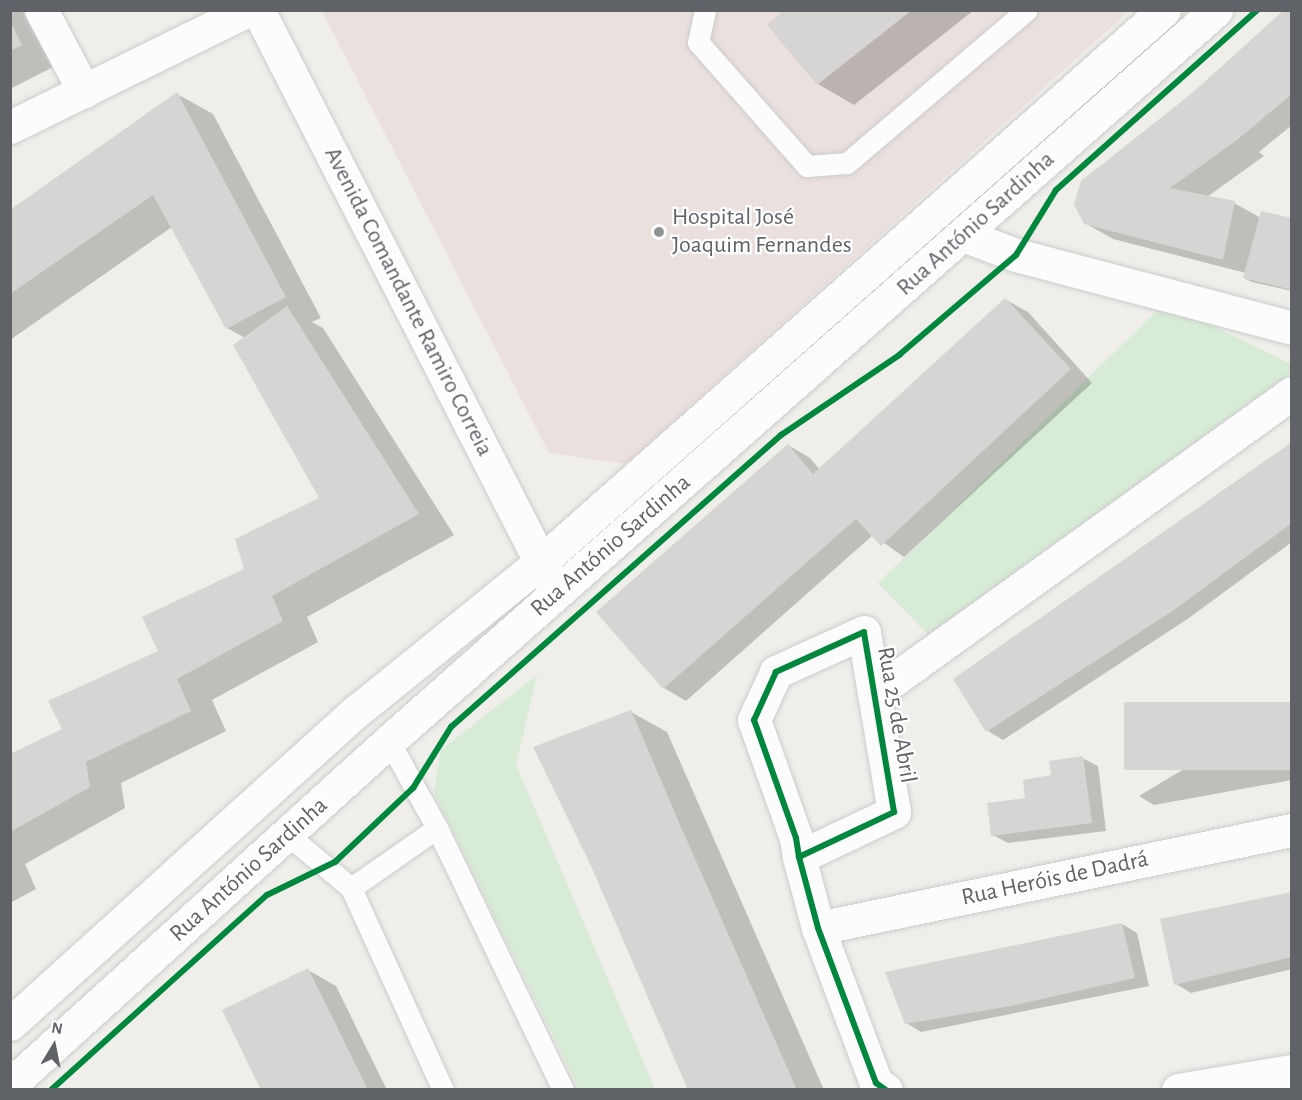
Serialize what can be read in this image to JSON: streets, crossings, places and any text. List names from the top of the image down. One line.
{"streets":{"street":["Rua António Sardinha","Avenida Comandante Ramiro Correia","Rua 25 de Abril","Rua Heróis de Dadrá"]},"crossings":[["Rua António Sardinha","Avenida Comandante Ramiro Correia"],["Rua 25 de Abril","Rua Heróis de Dadrá"]],"places":["Hospital José Joaquim Fernandes"],"north":"top"}
